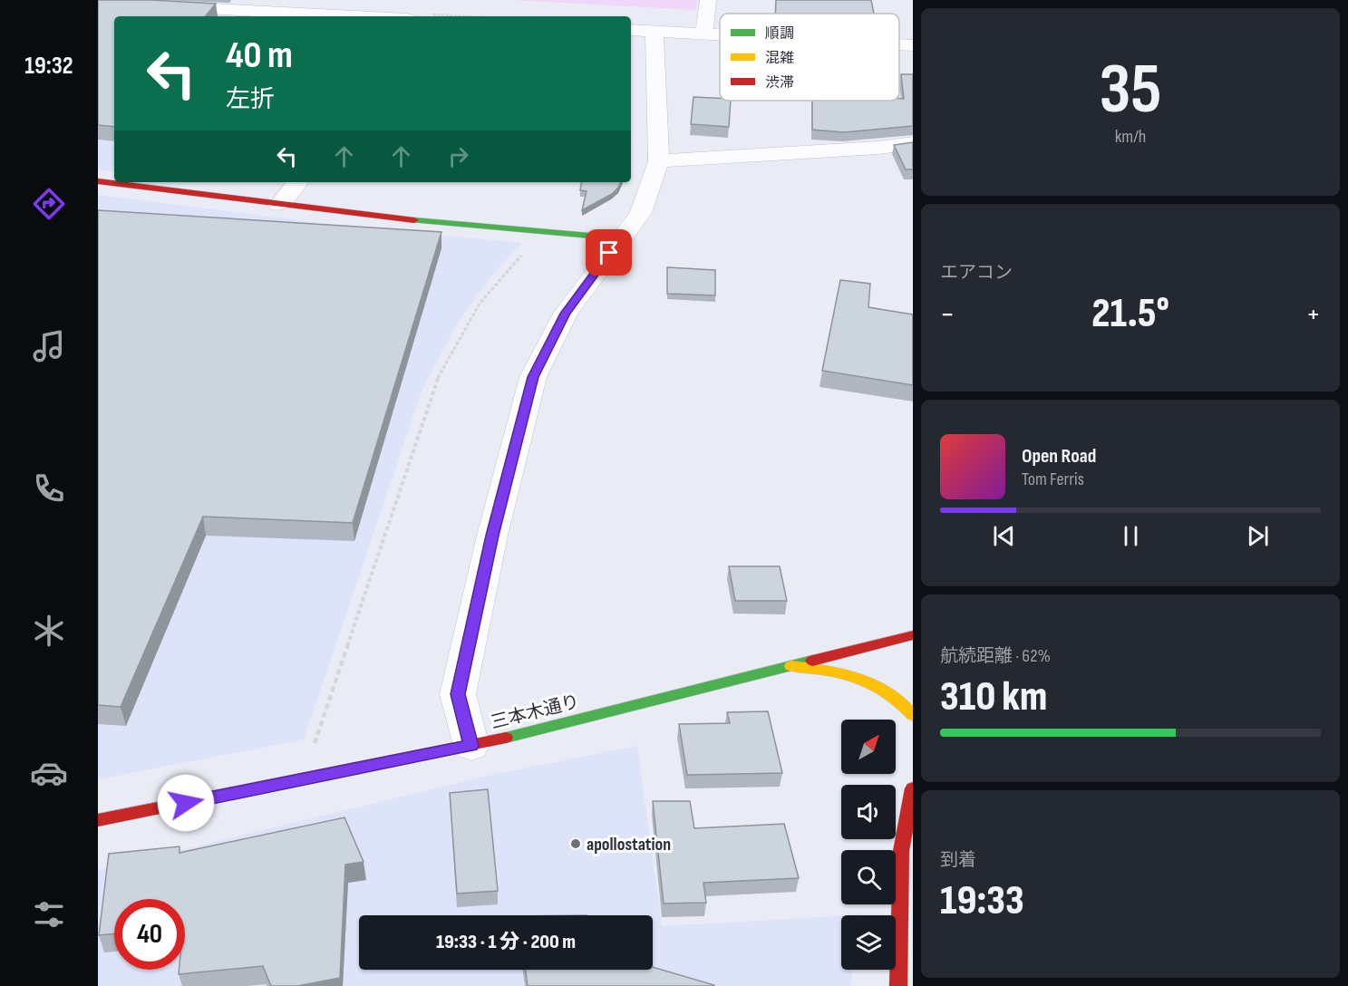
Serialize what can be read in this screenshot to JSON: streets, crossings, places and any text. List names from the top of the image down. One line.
{"streets":{"main road":["三本木通り"]},"places":["apollostation"],"legend":["順調","混雑","渋滞"],"north":"top right","page":{"tabs":"19:32","tile":[["35","km/h"],"エアコン",["航続距離 · 62%","310 km"],["到着","19:33"]],"turn":["40 m","左折"],"heat":["−","21.5°","+"],"song":["Open Road","Tom Ferris"],"limit":"40","trip":"19:33 · 1 分 · 200 m"}}
